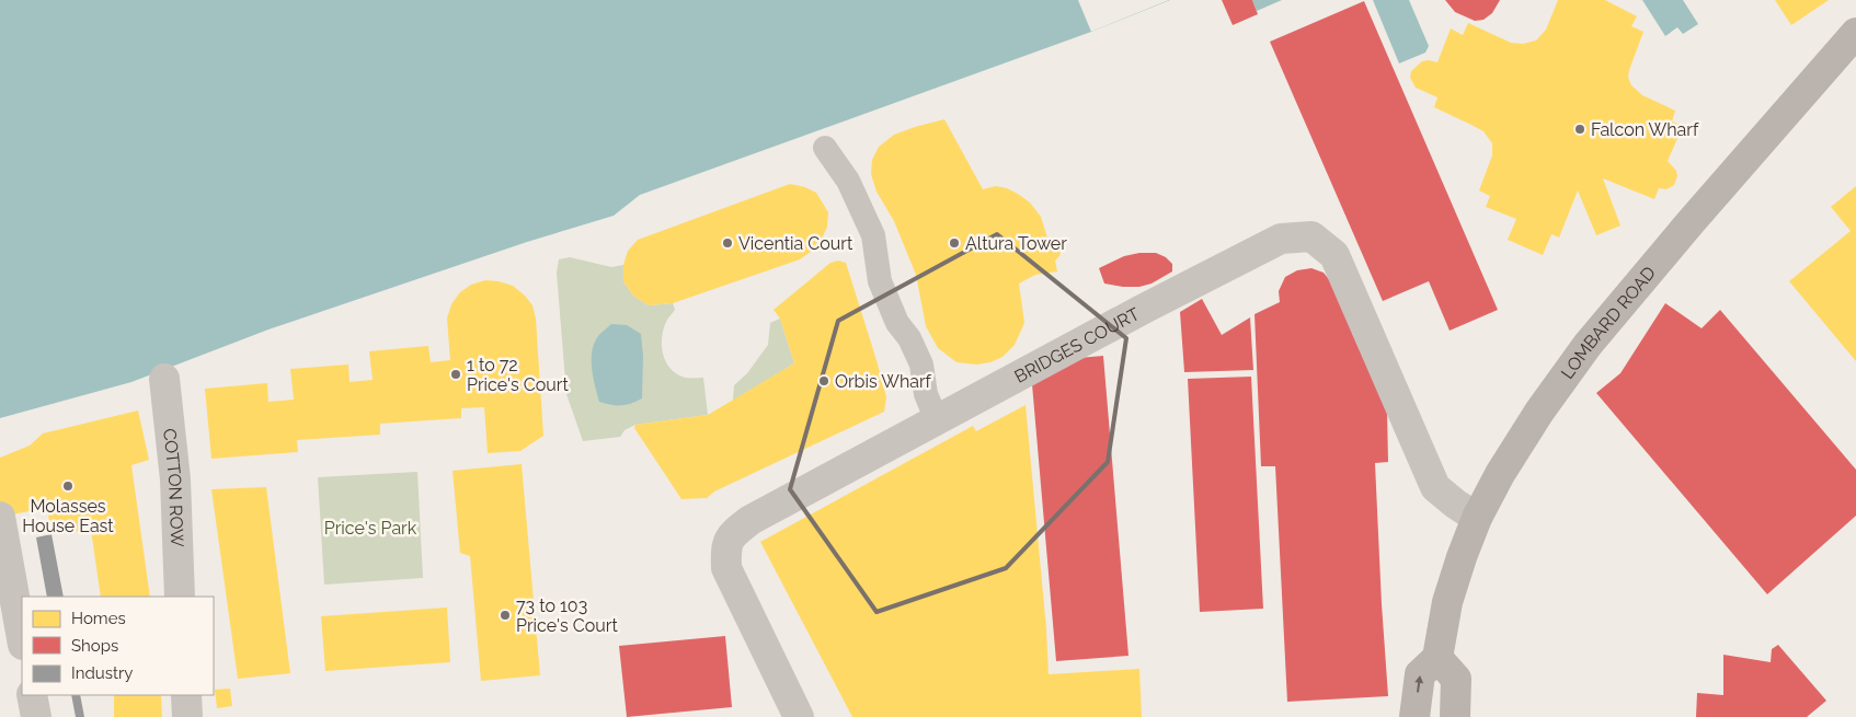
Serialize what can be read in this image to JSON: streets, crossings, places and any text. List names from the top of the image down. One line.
{"streets":{"main road":["LOMBARD ROAD"],"street":["BRIDGES COURT","COTTON ROW"]},"crossings":[["LOMBARD ROAD","BRIDGES COURT"]],"parks":["Price's Park"],"places":["Falcon Wharf","Vicentia Court","Altura Tower","1 to 72 Price's Court","Orbis Wharf","Molasses House East","73 to 103 Price's Court"],"legend":["Homes","Shops","Industry"]}
